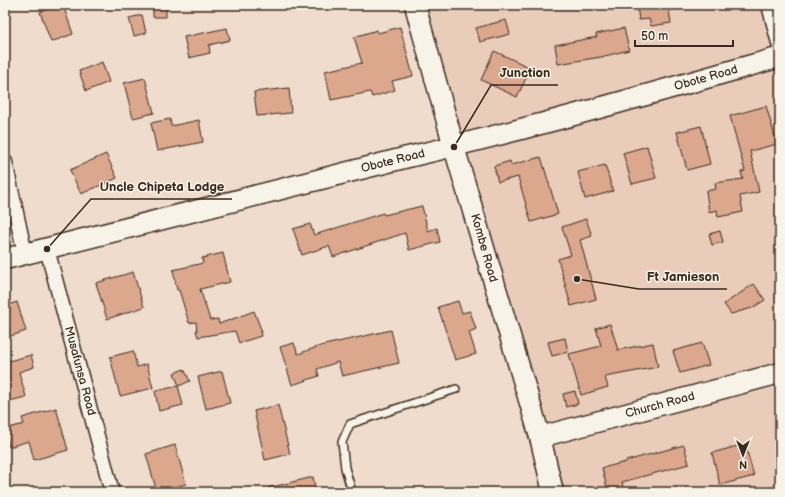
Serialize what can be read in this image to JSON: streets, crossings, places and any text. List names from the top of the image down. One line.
{"streets":{"street":["Obote Road","Kombe Road","Musafunsa Road","Church Road"]},"crossings":[["Obote Road","Kombe Road"],["Obote Road","Musafunsa Road"],["Kombe Road","Church Road"]],"places":["Junction","Uncle Chipeta Lodge","Ft Jamieson"],"scale_bar":"50 m","north":"bottom"}
